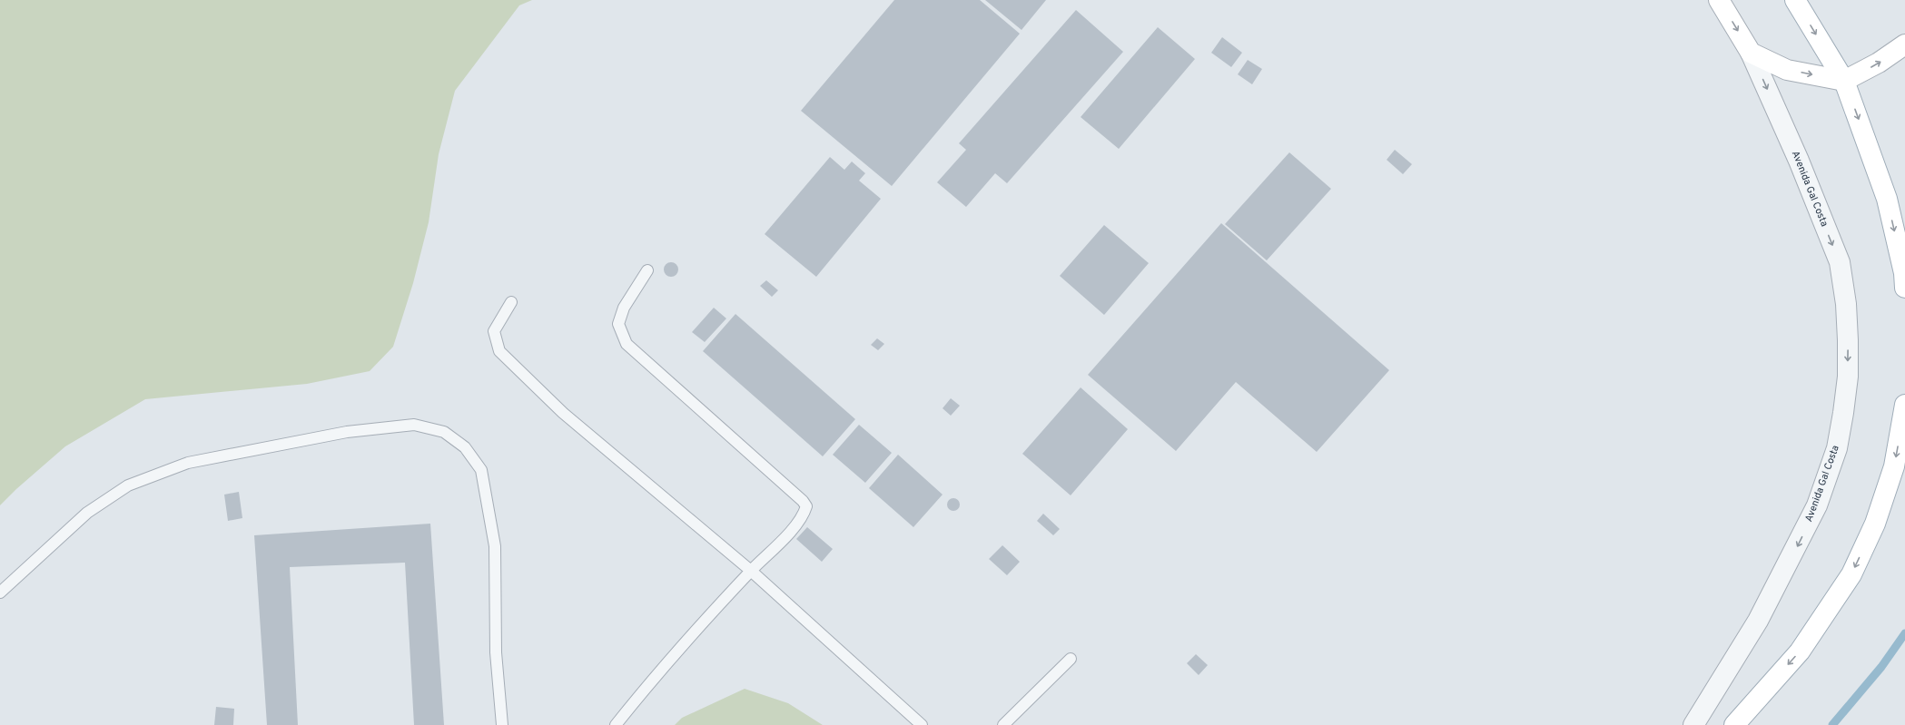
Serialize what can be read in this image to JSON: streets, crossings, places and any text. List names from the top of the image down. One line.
{"streets":{"main road":["Avenida Gal Costa"]},"one_way":["Avenida Gal Costa"]}
